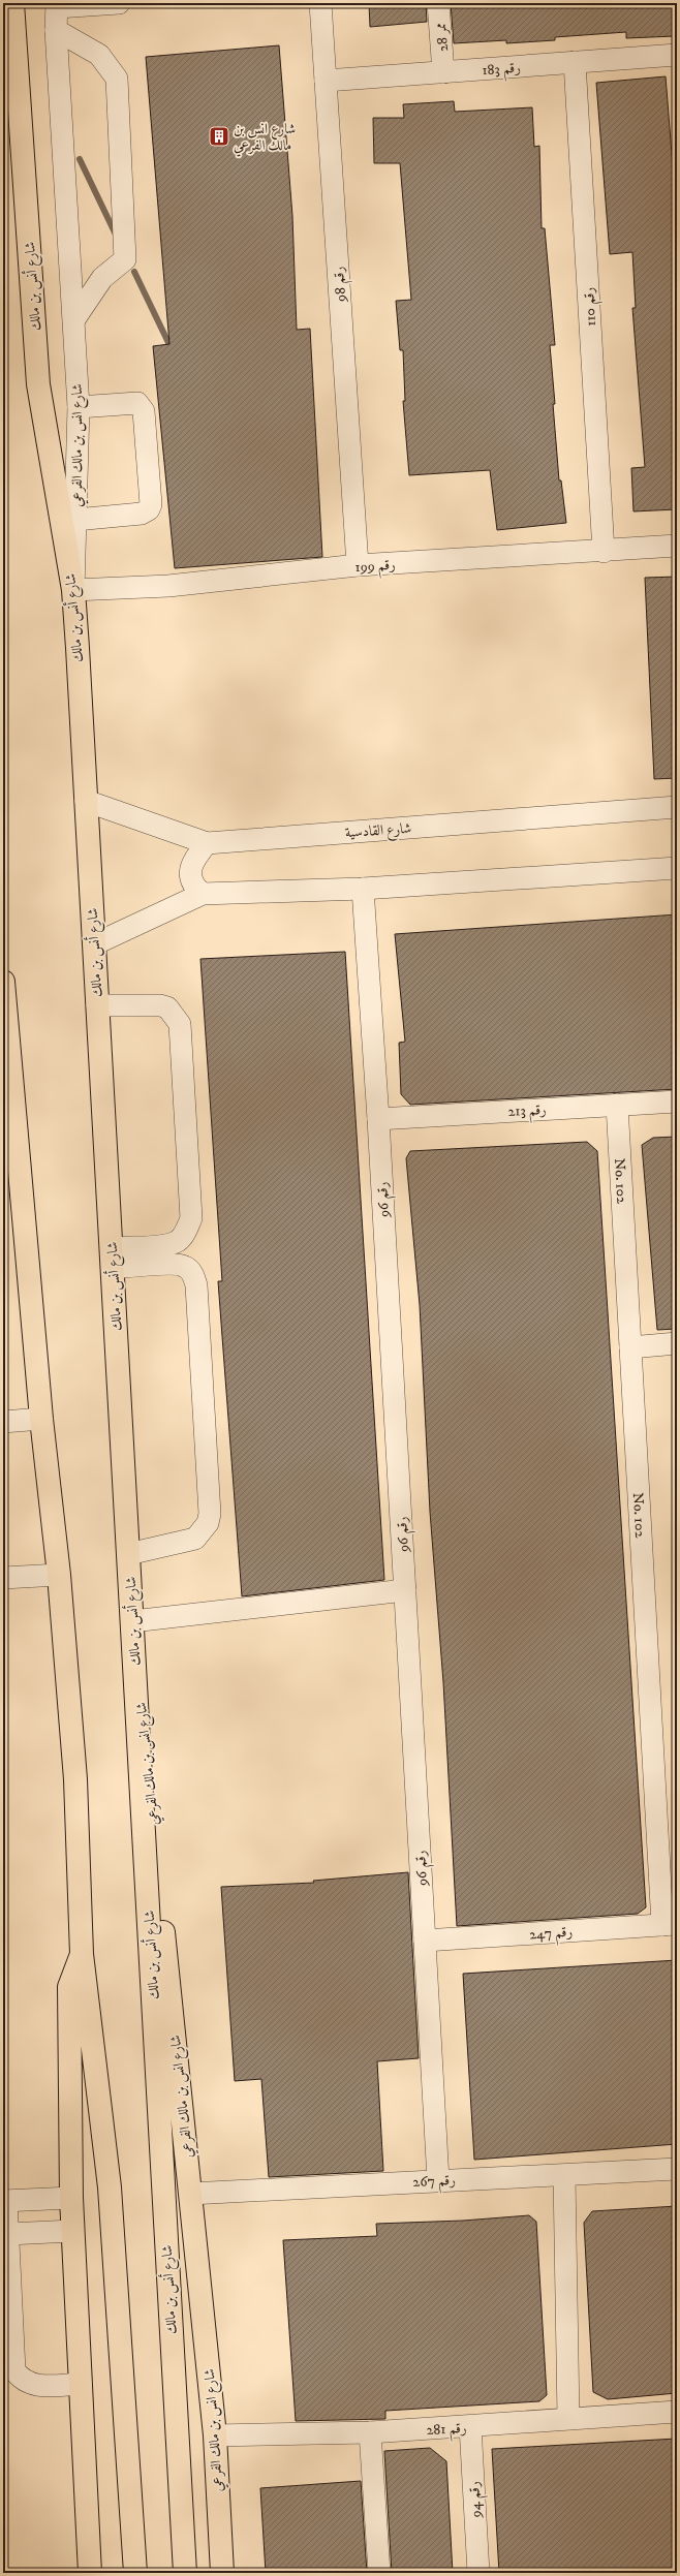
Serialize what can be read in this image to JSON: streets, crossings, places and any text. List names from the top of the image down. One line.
{"streets":{"main road":["شارع أنس بن مالك","شارع انس بن مالك الفرعي"],"street":["ممر 28","رقم 183","رقم 98","رقم 110","رقم 199","شارع القادسية","رقم 213","No. 102","رقم 96","رقم 247","رقم 267","رقم 281","رقم 94"]},"crossings":[["ممر 28","رقم 183"],["رقم 183","رقم 98"],["رقم 183","رقم 110"],["رقم 98","رقم 199"],["شارع أنس بن مالك","شارع انس بن مالك الفرعي"],["شارع أنس بن مالك","رقم 199"],["شارع أنس بن مالك","شارع القادسية"],["رقم 110","رقم 199"],["شارع انس بن مالك الفرعي","رقم 199"],["شارع انس بن مالك الفرعي","رقم 267"],["شارع انس بن مالك الفرعي","رقم 281"],["رقم 213","No. 102"],["رقم 213","رقم 96"],["No. 102","رقم 247"],["رقم 96","رقم 247"],["رقم 96","رقم 267"],["رقم 281","رقم 94"]],"places":{"building":["شارع انس بن مالك الفرعي"]}}
